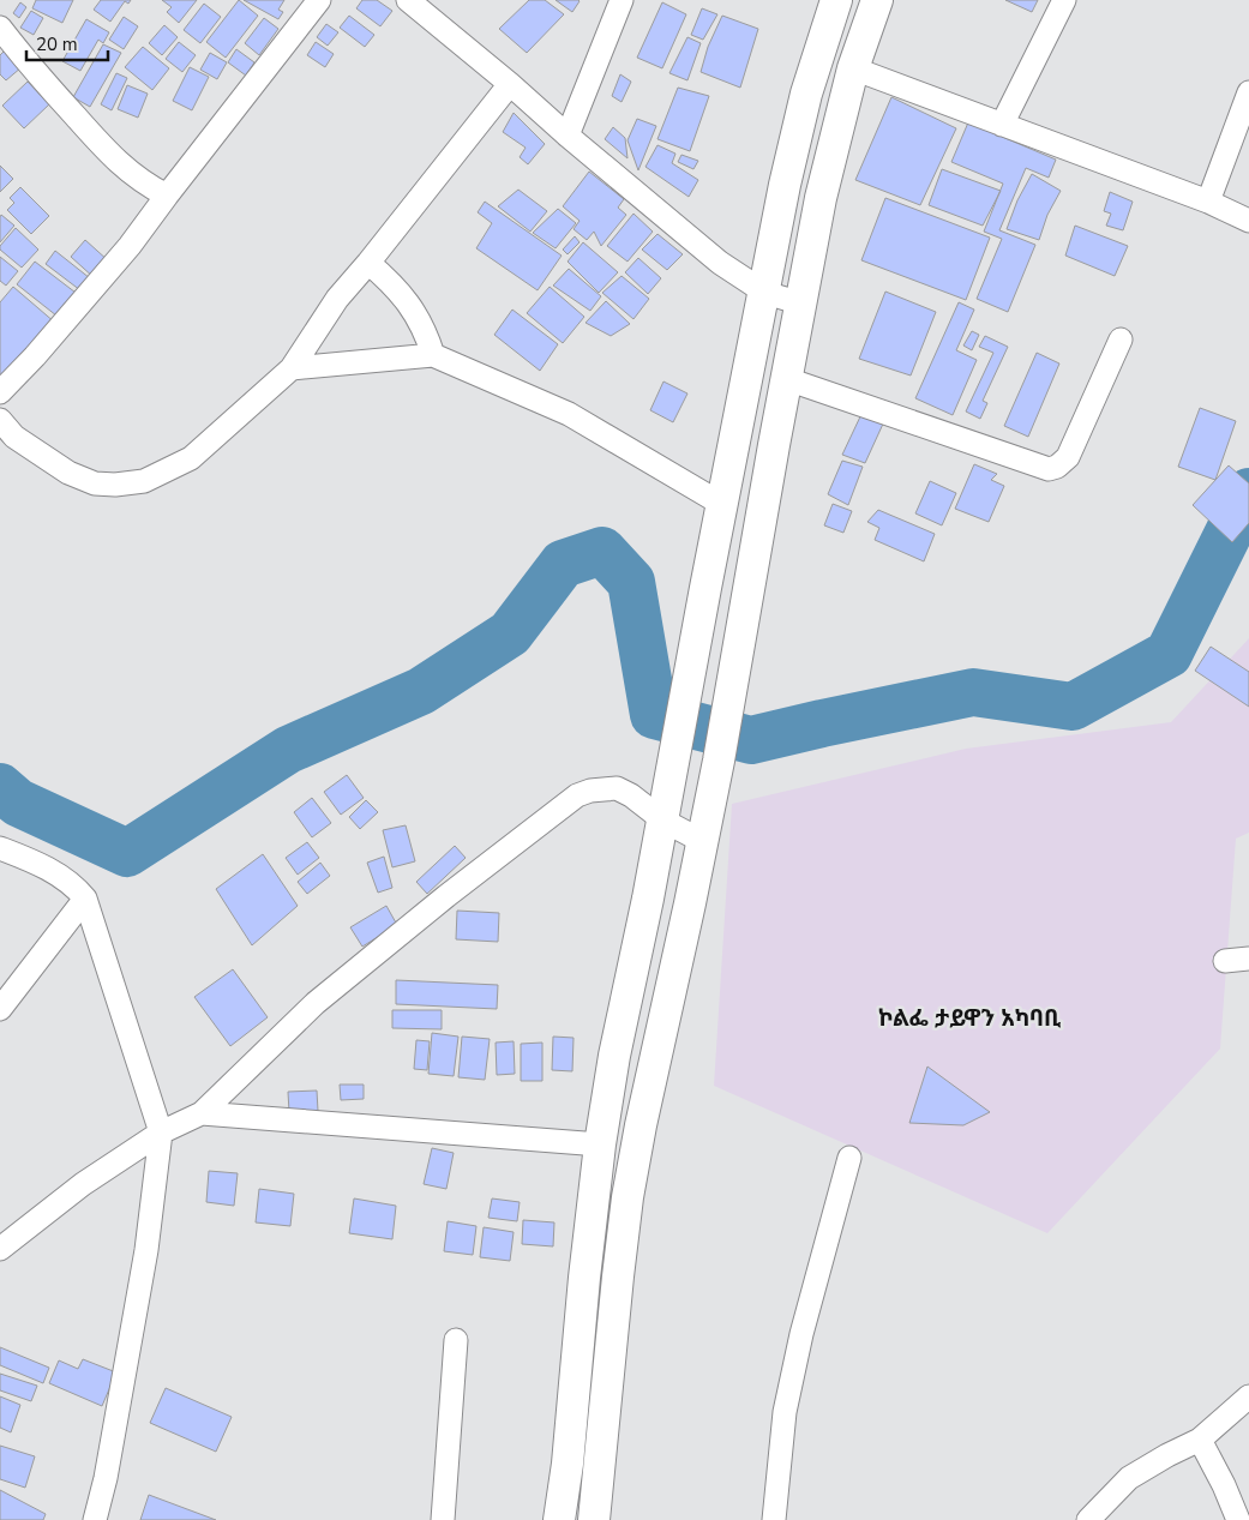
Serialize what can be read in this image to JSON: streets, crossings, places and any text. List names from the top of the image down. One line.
{"districts":["ኮልፌ ታይዋን አካባቢ"],"scale_bar":"20 m"}
